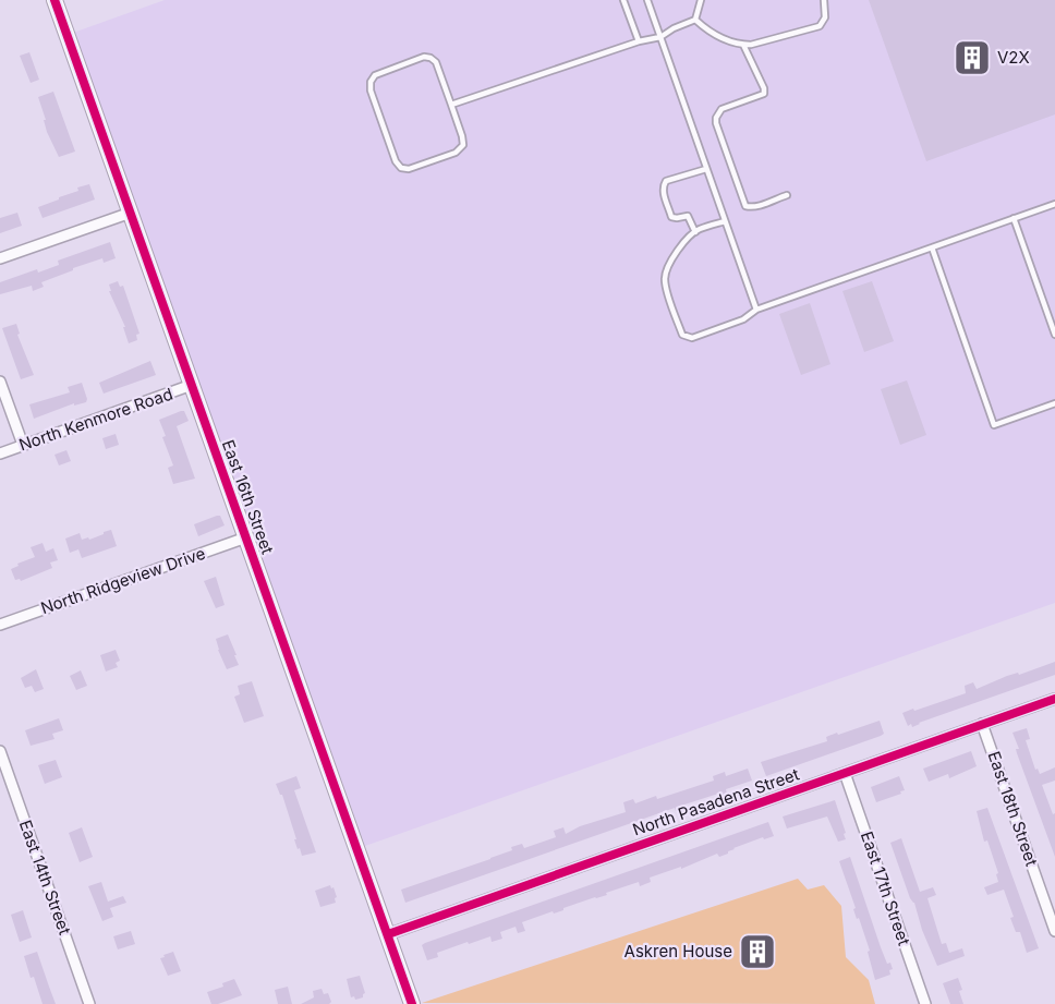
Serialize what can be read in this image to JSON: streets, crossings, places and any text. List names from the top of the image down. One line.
{"streets":{"street":["North Kenmore Road","East 16th Street","North Ridgeview Drive","North Pasadena Street","East 18th Street","East 14th Street","East 17th Street"]},"crossings":[["North Kenmore Road","East 16th Street"],["East 16th Street","North Ridgeview Drive"],["East 16th Street","North Pasadena Street"],["North Pasadena Street","East 18th Street"],["North Pasadena Street","East 17th Street"]],"places":{"building":["V2X","Askren House"]}}
